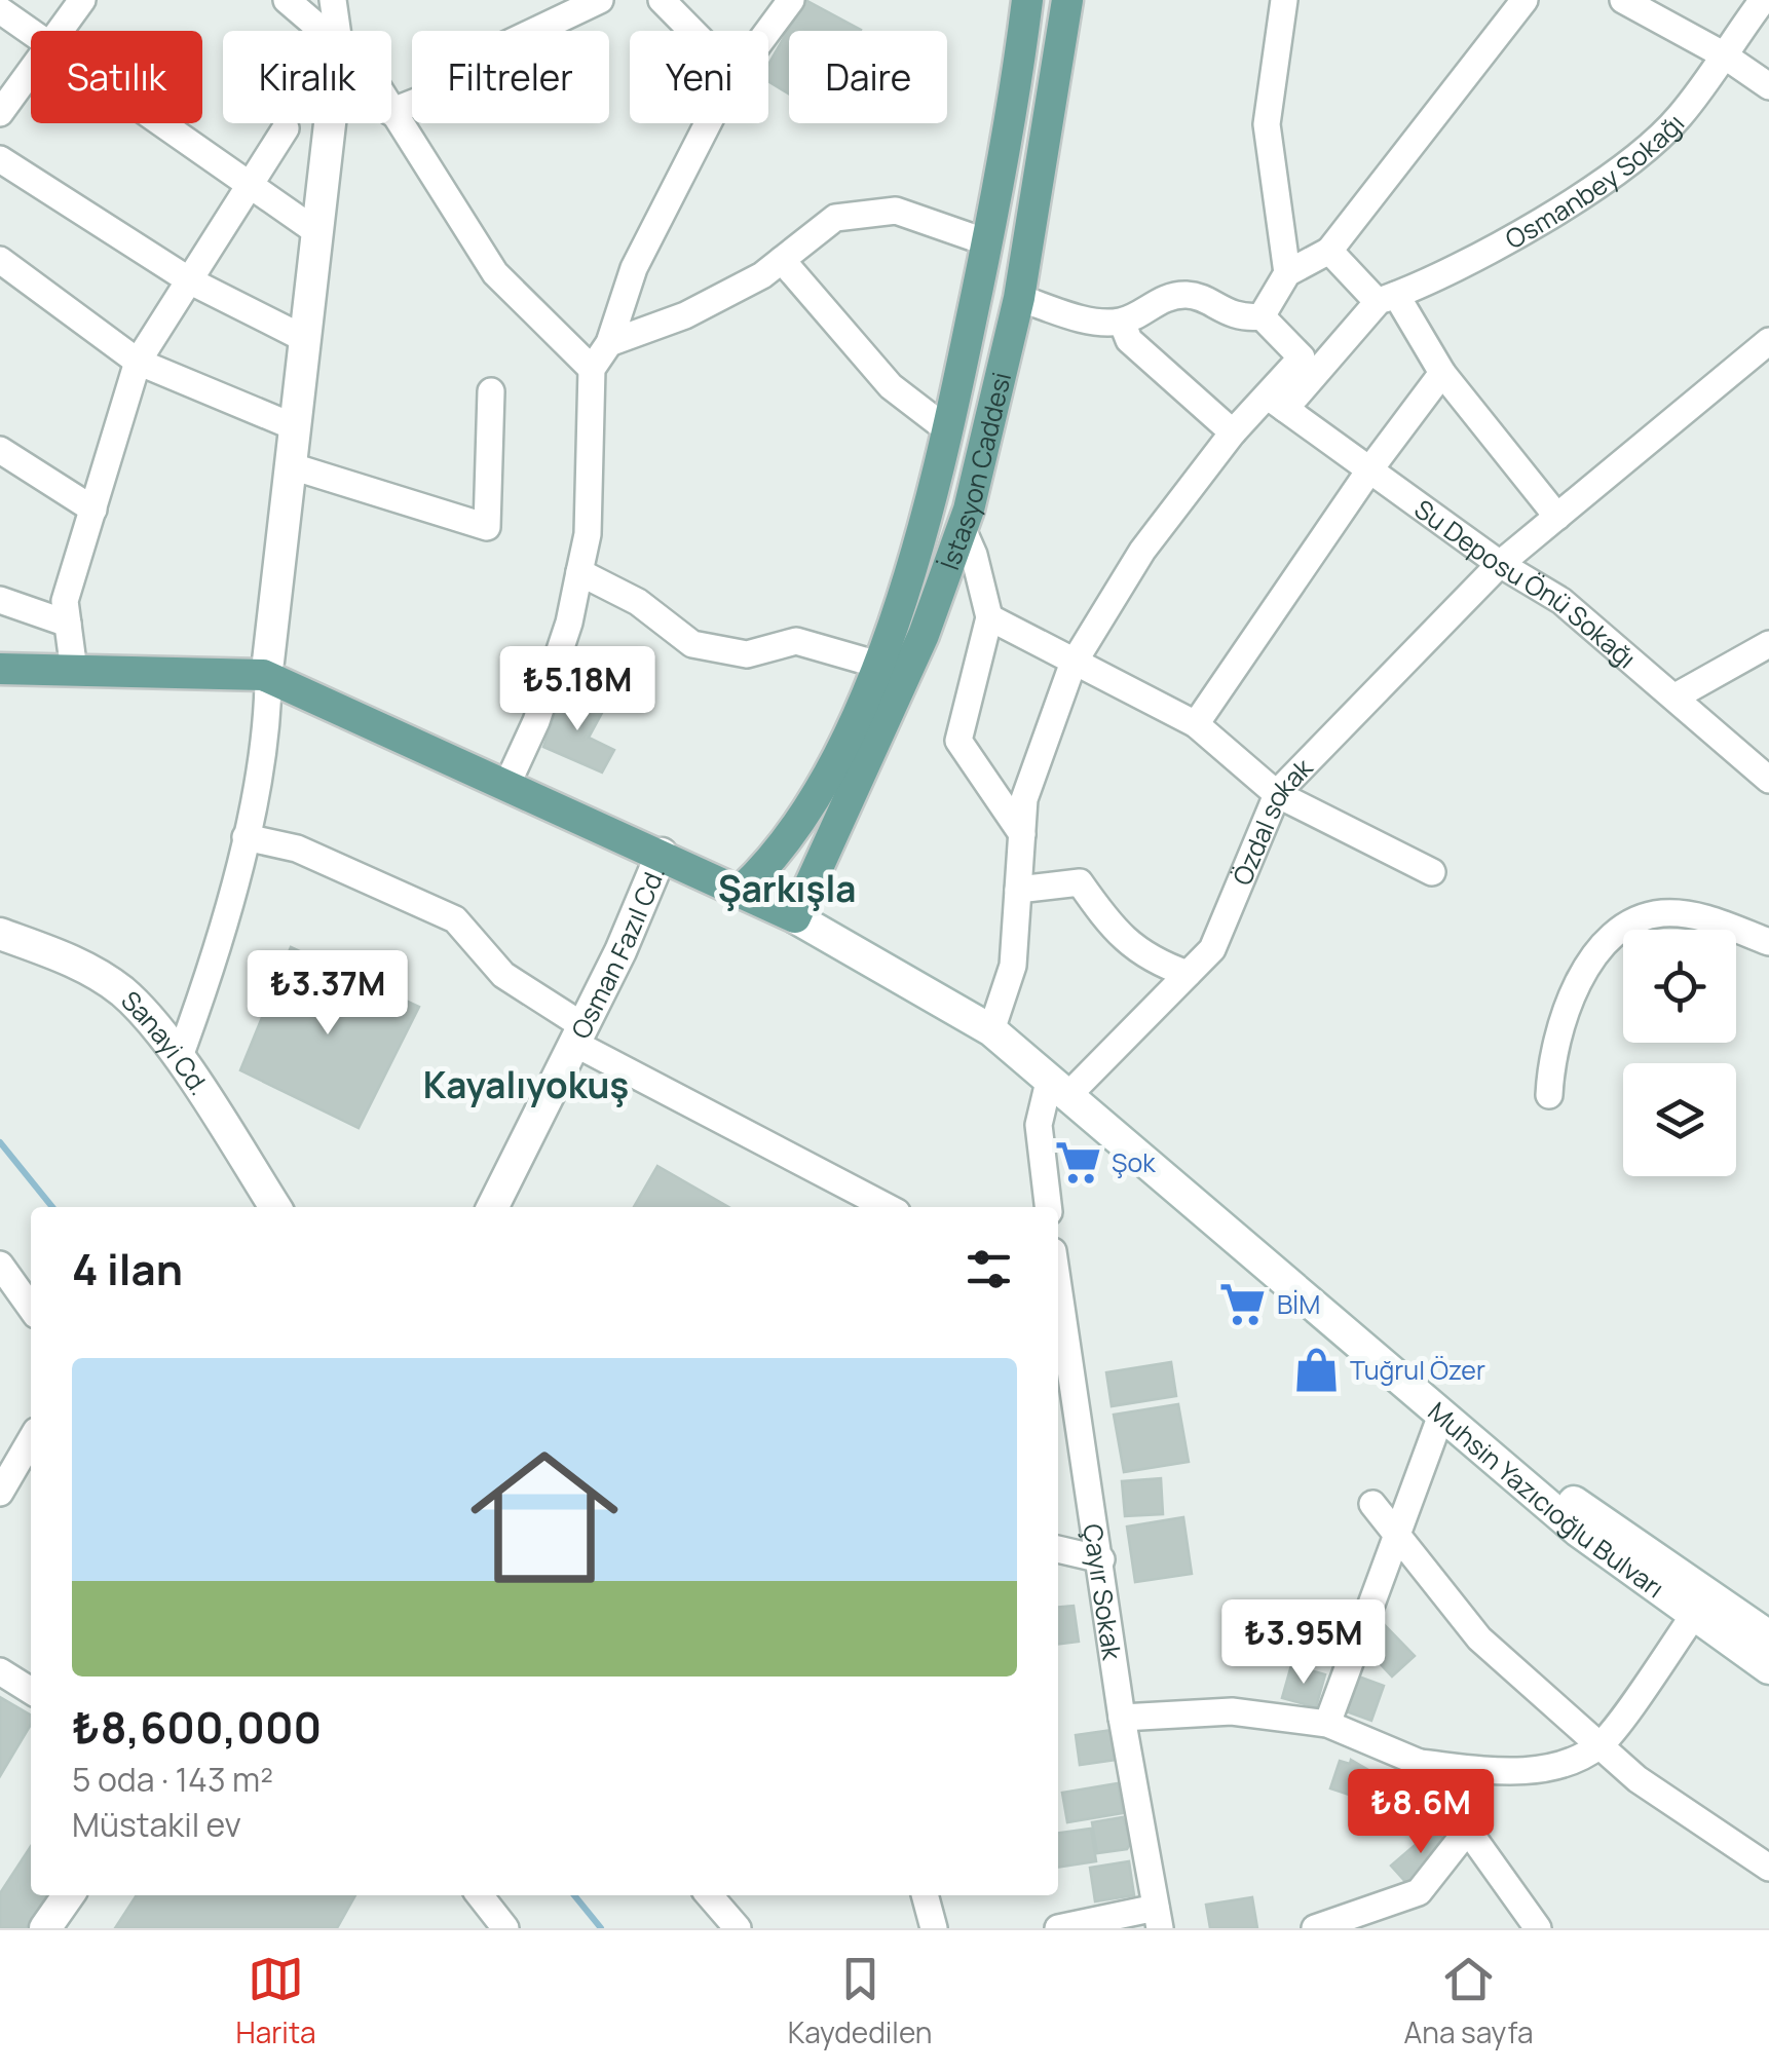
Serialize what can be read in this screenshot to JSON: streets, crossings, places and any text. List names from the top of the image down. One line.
{"streets":{"main road":["İstasyon Caddesi","Osman Fazıl Cd.","Sanayi Cd.","Muhsin Yazıcıoğlu Bulvarı"],"street":["Osmanbey Sokağı","Su Deposu Önü Sokağı","Özdal sokak","Çayır Sokak"]},"crossings":[["Su Deposu Önü Sokağı","Özdal sokak"]],"districts":["Şarkışla","Kayalıyokuş"],"places":{"supermarket":["Şok","BİM"],"shop":["Tuğrul Özer"]},"page":{"chip":["Satılık","Kiralık","Filtreler","Yeni","Daire"],"price":["₺5.18M","₺3.37M","₺3.95M","₺8.6M"],"heading":"4 ilan","list":[{"name":"₺8,600,000","note":"5 oda · 143 m² · Müstakil ev"}],"tabs":["Harita","Kaydedilen","Ana sayfa"]}}
